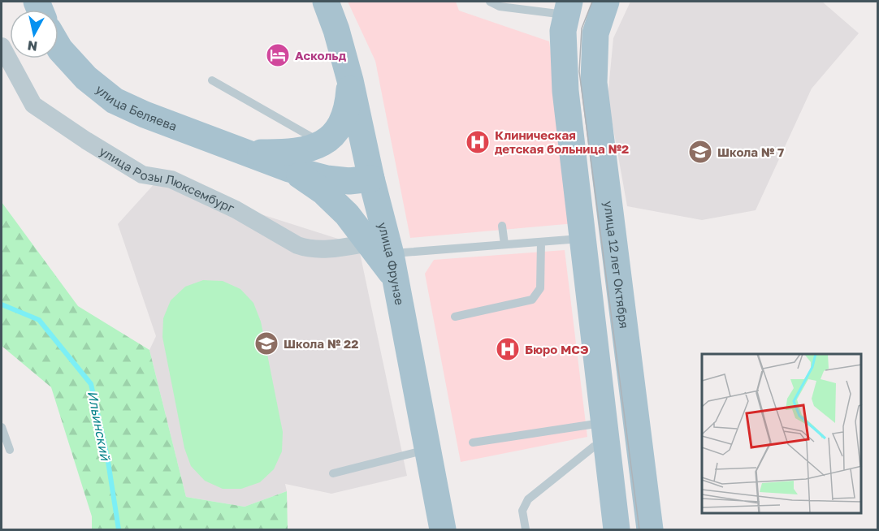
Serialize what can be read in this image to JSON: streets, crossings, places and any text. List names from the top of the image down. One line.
{"streets":{"main road":["улица Беляева","улица Фрунзе","улица 12 лет Октября"],"street":["улица Розы Люксембург"]},"crossings":[["улица Розы Люксембург","улица Фрунзе"]],"water":["Ильинский"],"places":{"hotel":["Аскольд"],"hospital":["Клиническая детская больница №2","Бюро МСЭ"],"school or university":["Школа № 7","Школа № 22"]},"north":"bottom"}
